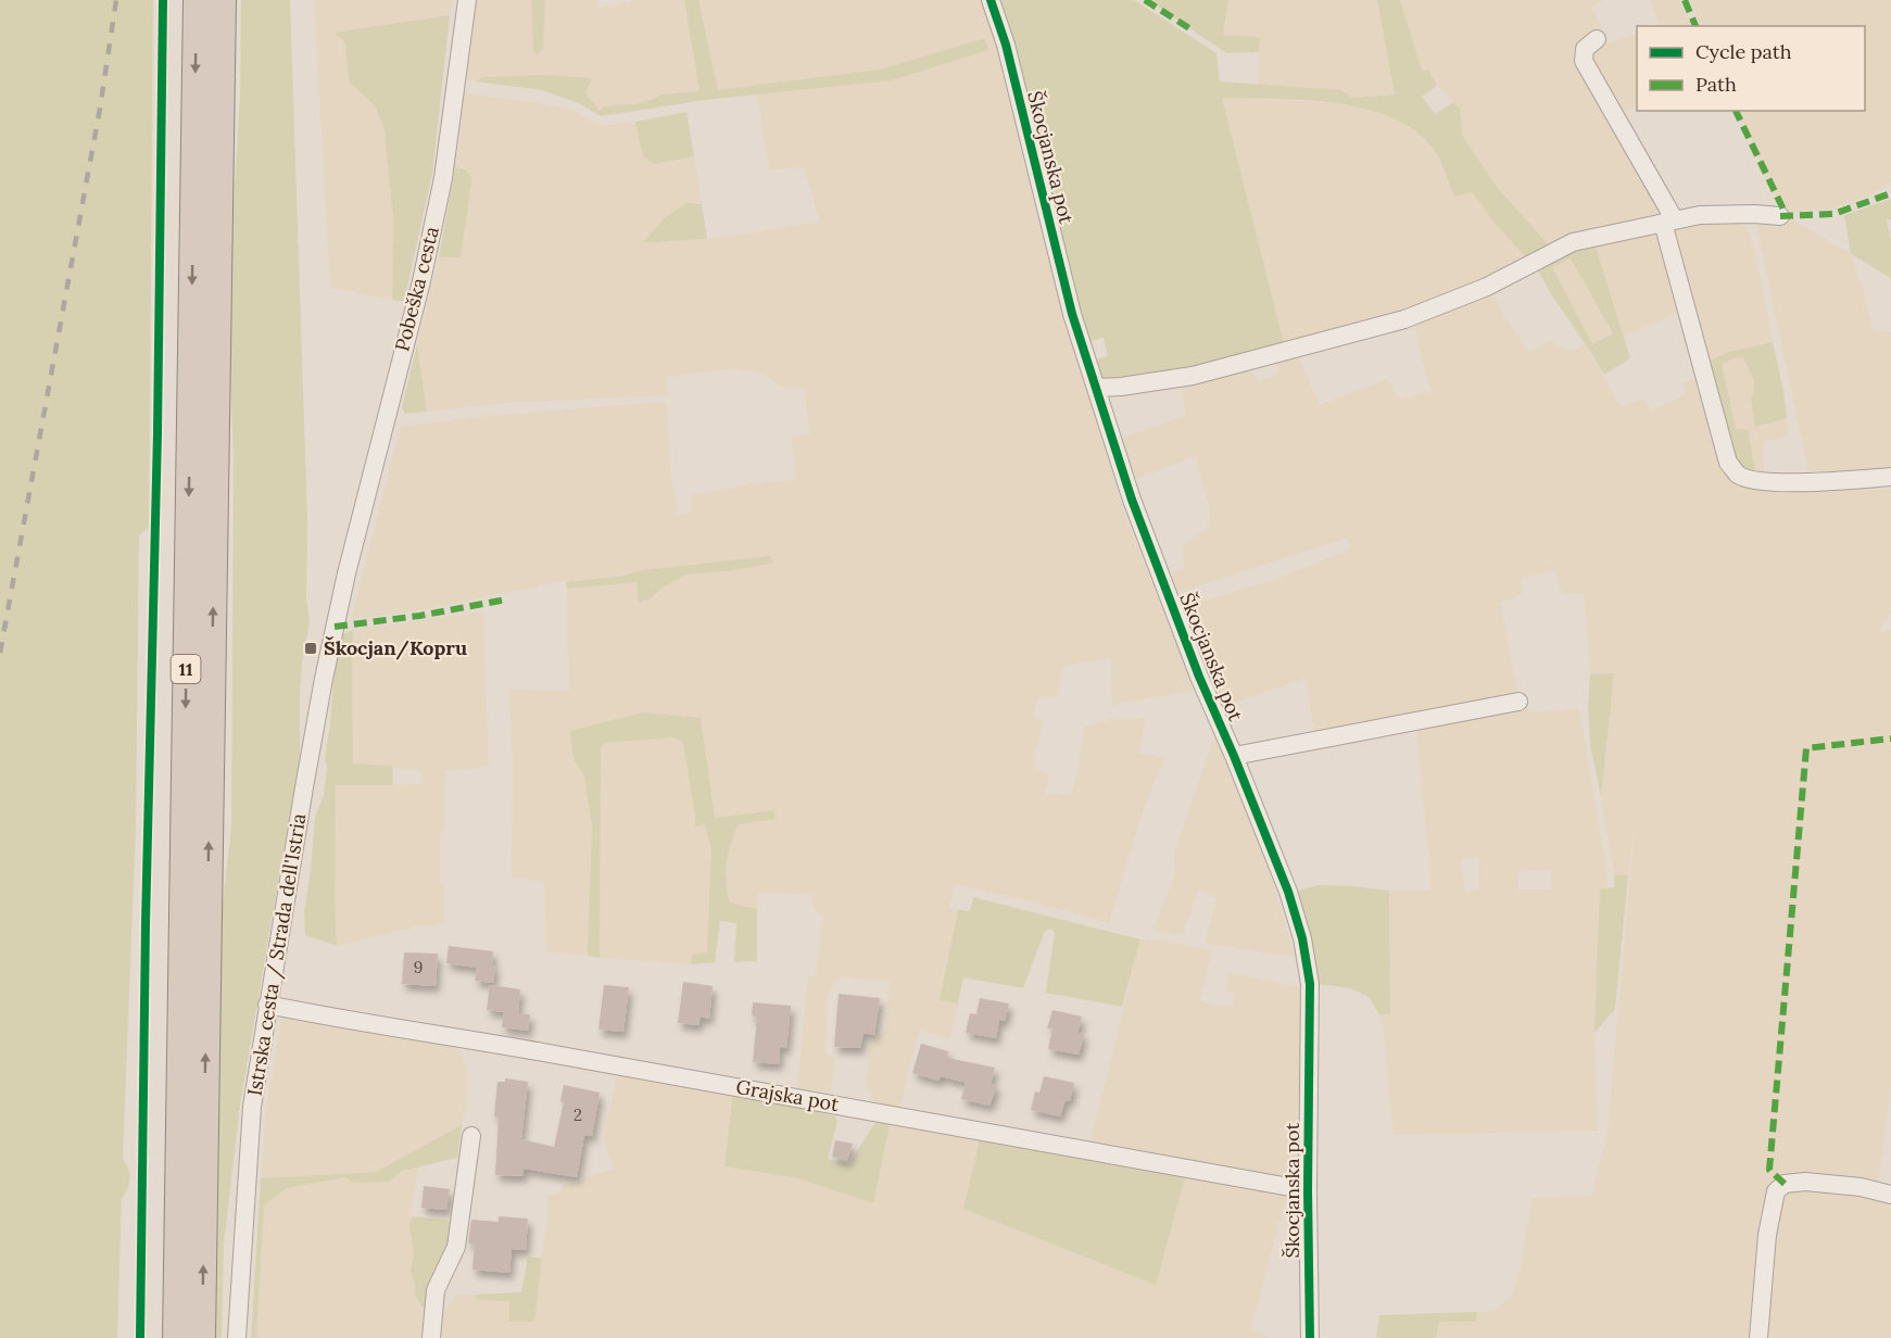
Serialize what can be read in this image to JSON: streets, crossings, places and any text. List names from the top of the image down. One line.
{"streets":{"highway":["11"],"street":["Škocjanska pot","Pobeška cesta","Istrska cesta / Strada dell'Istria","Grajska pot"]},"crossings":[["Škocjanska pot","Grajska pot"],["Pobeška cesta","Istrska cesta / Strada dell'Istria"],["Istrska cesta / Strada dell'Istria","Grajska pot"]],"places":{"transit":["Škocjan/Kopru"]},"house_numbers":["9","2"],"legend":["Cycle path","Path"]}
